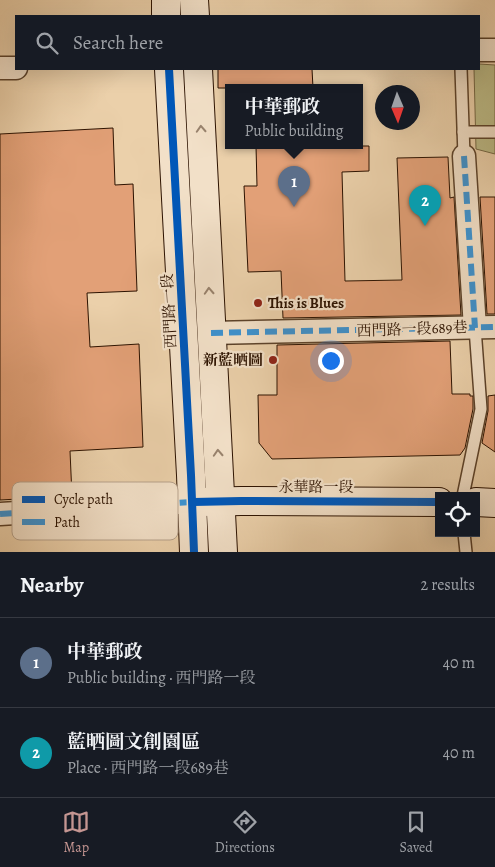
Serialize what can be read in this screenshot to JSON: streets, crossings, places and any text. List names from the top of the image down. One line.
{"streets":{"street":["西門路一段","西門路一段689巷","永華路一段"]},"crossings":[["西門路一段","永華路一段"]],"places":["This is Blues","新藍晒圖"],"legend":["Cycle path","Path"],"north":"bottom","page":{"search":"Search here","popup":["中華郵政","Public building"],"pins":["1","2"],"heading":["Nearby","2 results"],"list":[{"mark":"1","name":"中華郵政","note":"Public building · 西門路一段","value":"40 m"},{"mark":"2","name":"藍晒圖文創園區","note":"Place · 西門路一段689巷","value":"40 m"}],"nav":["Map","Directions","Saved"]}}
